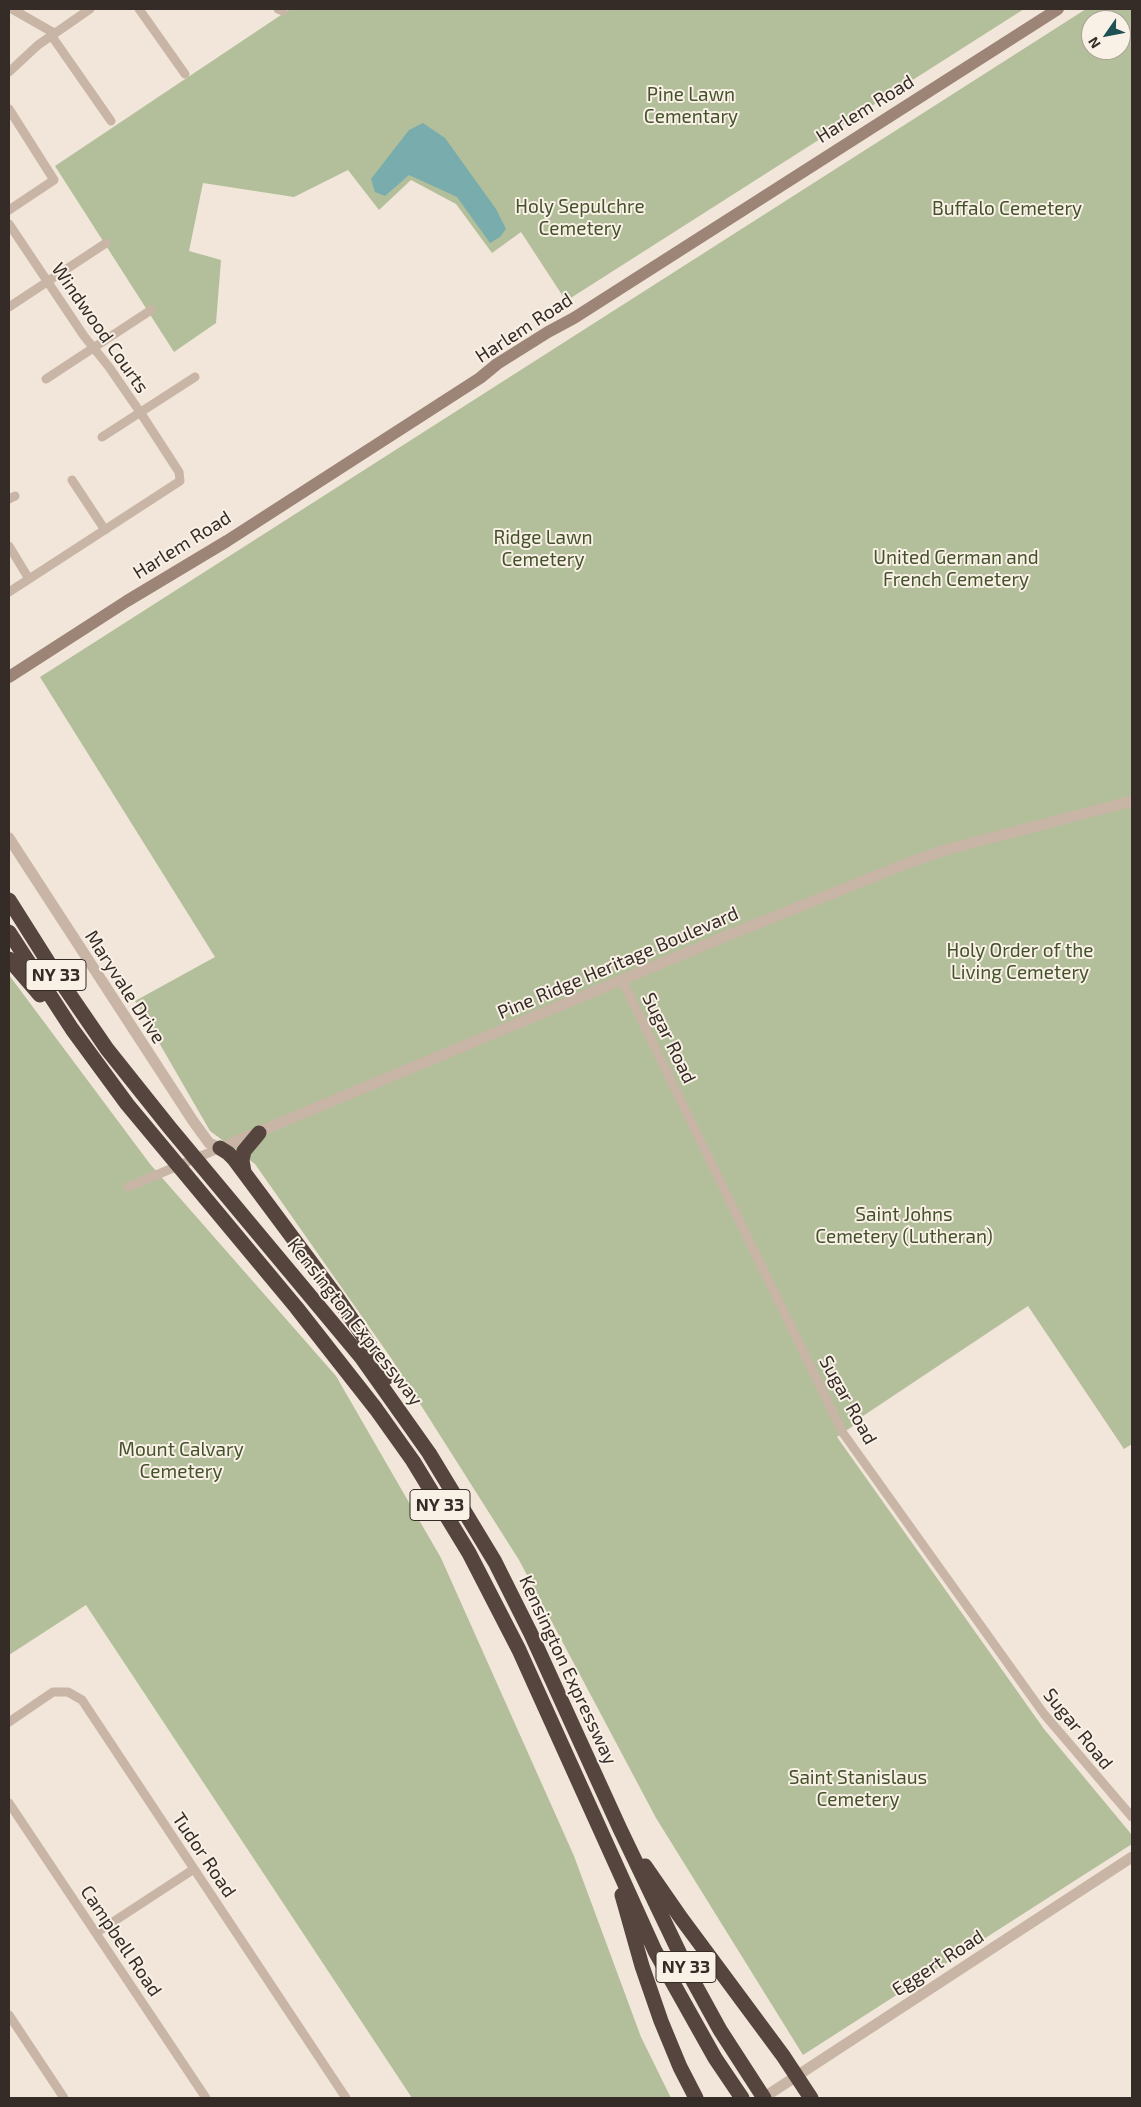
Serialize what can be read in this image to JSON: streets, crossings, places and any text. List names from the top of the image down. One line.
{"streets":{"highway":["NY 33","Kensington Expressway"],"main road":["Harlem Road"],"street":["Windwood Courts","Pine Ridge Heritage Boulevard","Maryvale Drive","Sugar Road","Tudor Road","Campbell Road","Eggert Road"]},"crossings":[["Pine Ridge Heritage Boulevard","Maryvale Drive"],["Pine Ridge Heritage Boulevard","Sugar Road"],["Kensington Expressway","Eggert Road"]],"parks":["Pine Lawn Cementary","Holy Sepulchre Cemetery","Buffalo Cemetery","Ridge Lawn Cemetery","United German and French Cemetery","Holy Order of the Living Cemetery","Saint Johns Cemetery (Lutheran)","Mount Calvary Cemetery","Saint Stanislaus Cemetery"],"north":"bottom left"}
